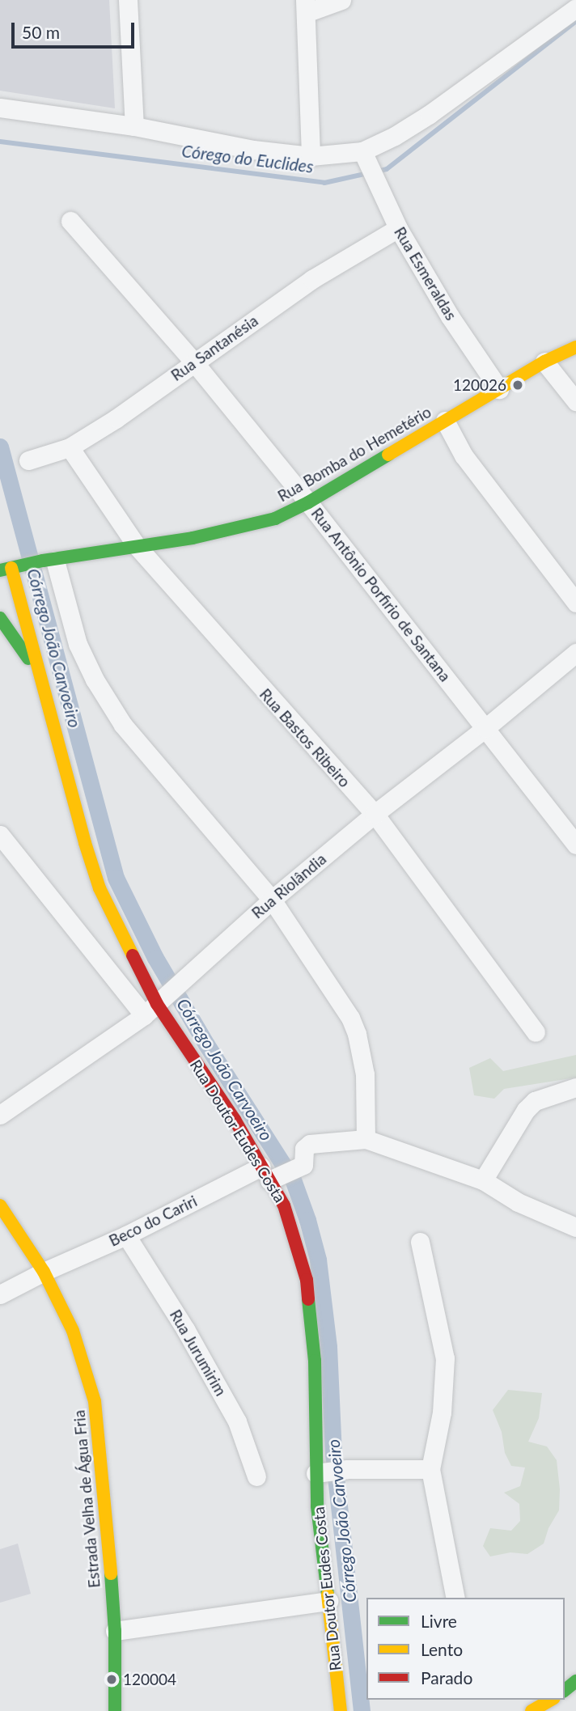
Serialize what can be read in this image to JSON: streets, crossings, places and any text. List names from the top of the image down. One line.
{"streets":{"street":["Rua Esmeraldas","Rua Santanésia","Rua Bomba do Hemetério","Rua Antônio Porfirio de Santana","Rua Bastos Ribeiro","Rua Riolândia","Rua Doutor Eudes Costa","Beco do Cariri","Rua Jurumirim","Estrada Velha de Água Fria"]},"crossings":[["Rua Esmeraldas","Rua Santanésia"],["Rua Esmeraldas","Rua Bomba do Hemetério"],["Rua Santanésia","Rua Antônio Porfirio de Santana"],["Rua Santanésia","Rua Bastos Ribeiro"],["Rua Bomba do Hemetério","Rua Antônio Porfirio de Santana"],["Rua Bomba do Hemetério","Rua Bastos Ribeiro"],["Rua Bomba do Hemetério","Rua Doutor Eudes Costa"],["Rua Antônio Porfirio de Santana","Rua Riolândia"],["Rua Bastos Ribeiro","Rua Riolândia"],["Rua Riolândia","Rua Doutor Eudes Costa"],["Rua Doutor Eudes Costa","Beco do Cariri"],["Beco do Cariri","Rua Jurumirim"],["Beco do Cariri","Estrada Velha de Água Fria"]],"water":["Córego do Euclides","Córrego João Carvoeiro"],"places":["120026","120004"],"legend":["Livre","Lento","Parado"],"scale_bar":"50 m"}
